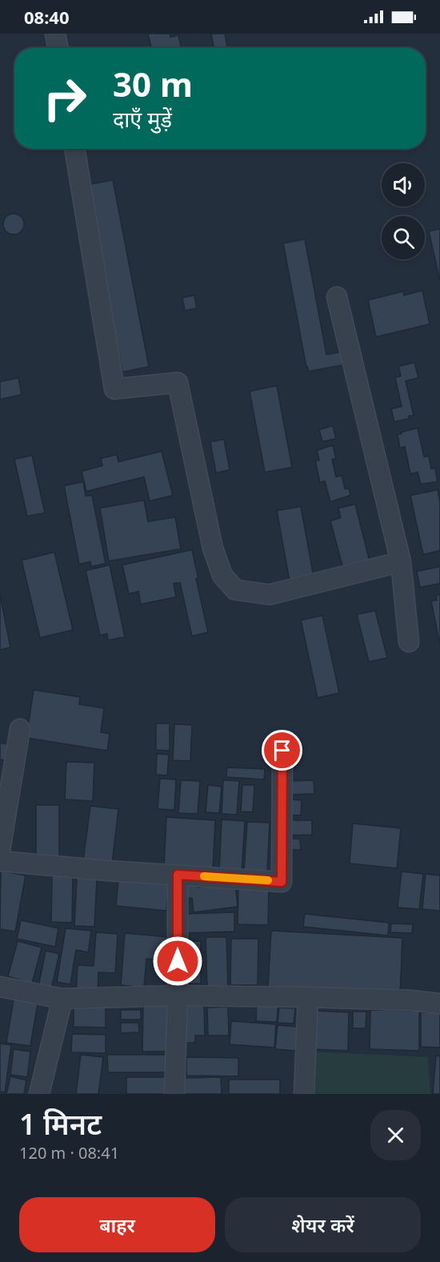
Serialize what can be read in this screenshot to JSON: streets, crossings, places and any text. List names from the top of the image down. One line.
{"page":{"status":"08:40","turn":["30 m","दाएँ मुड़ें"],"heading":["1 मिनट","120 m · 08:41"],"buttons":["बाहर","शेयर करें"]}}
